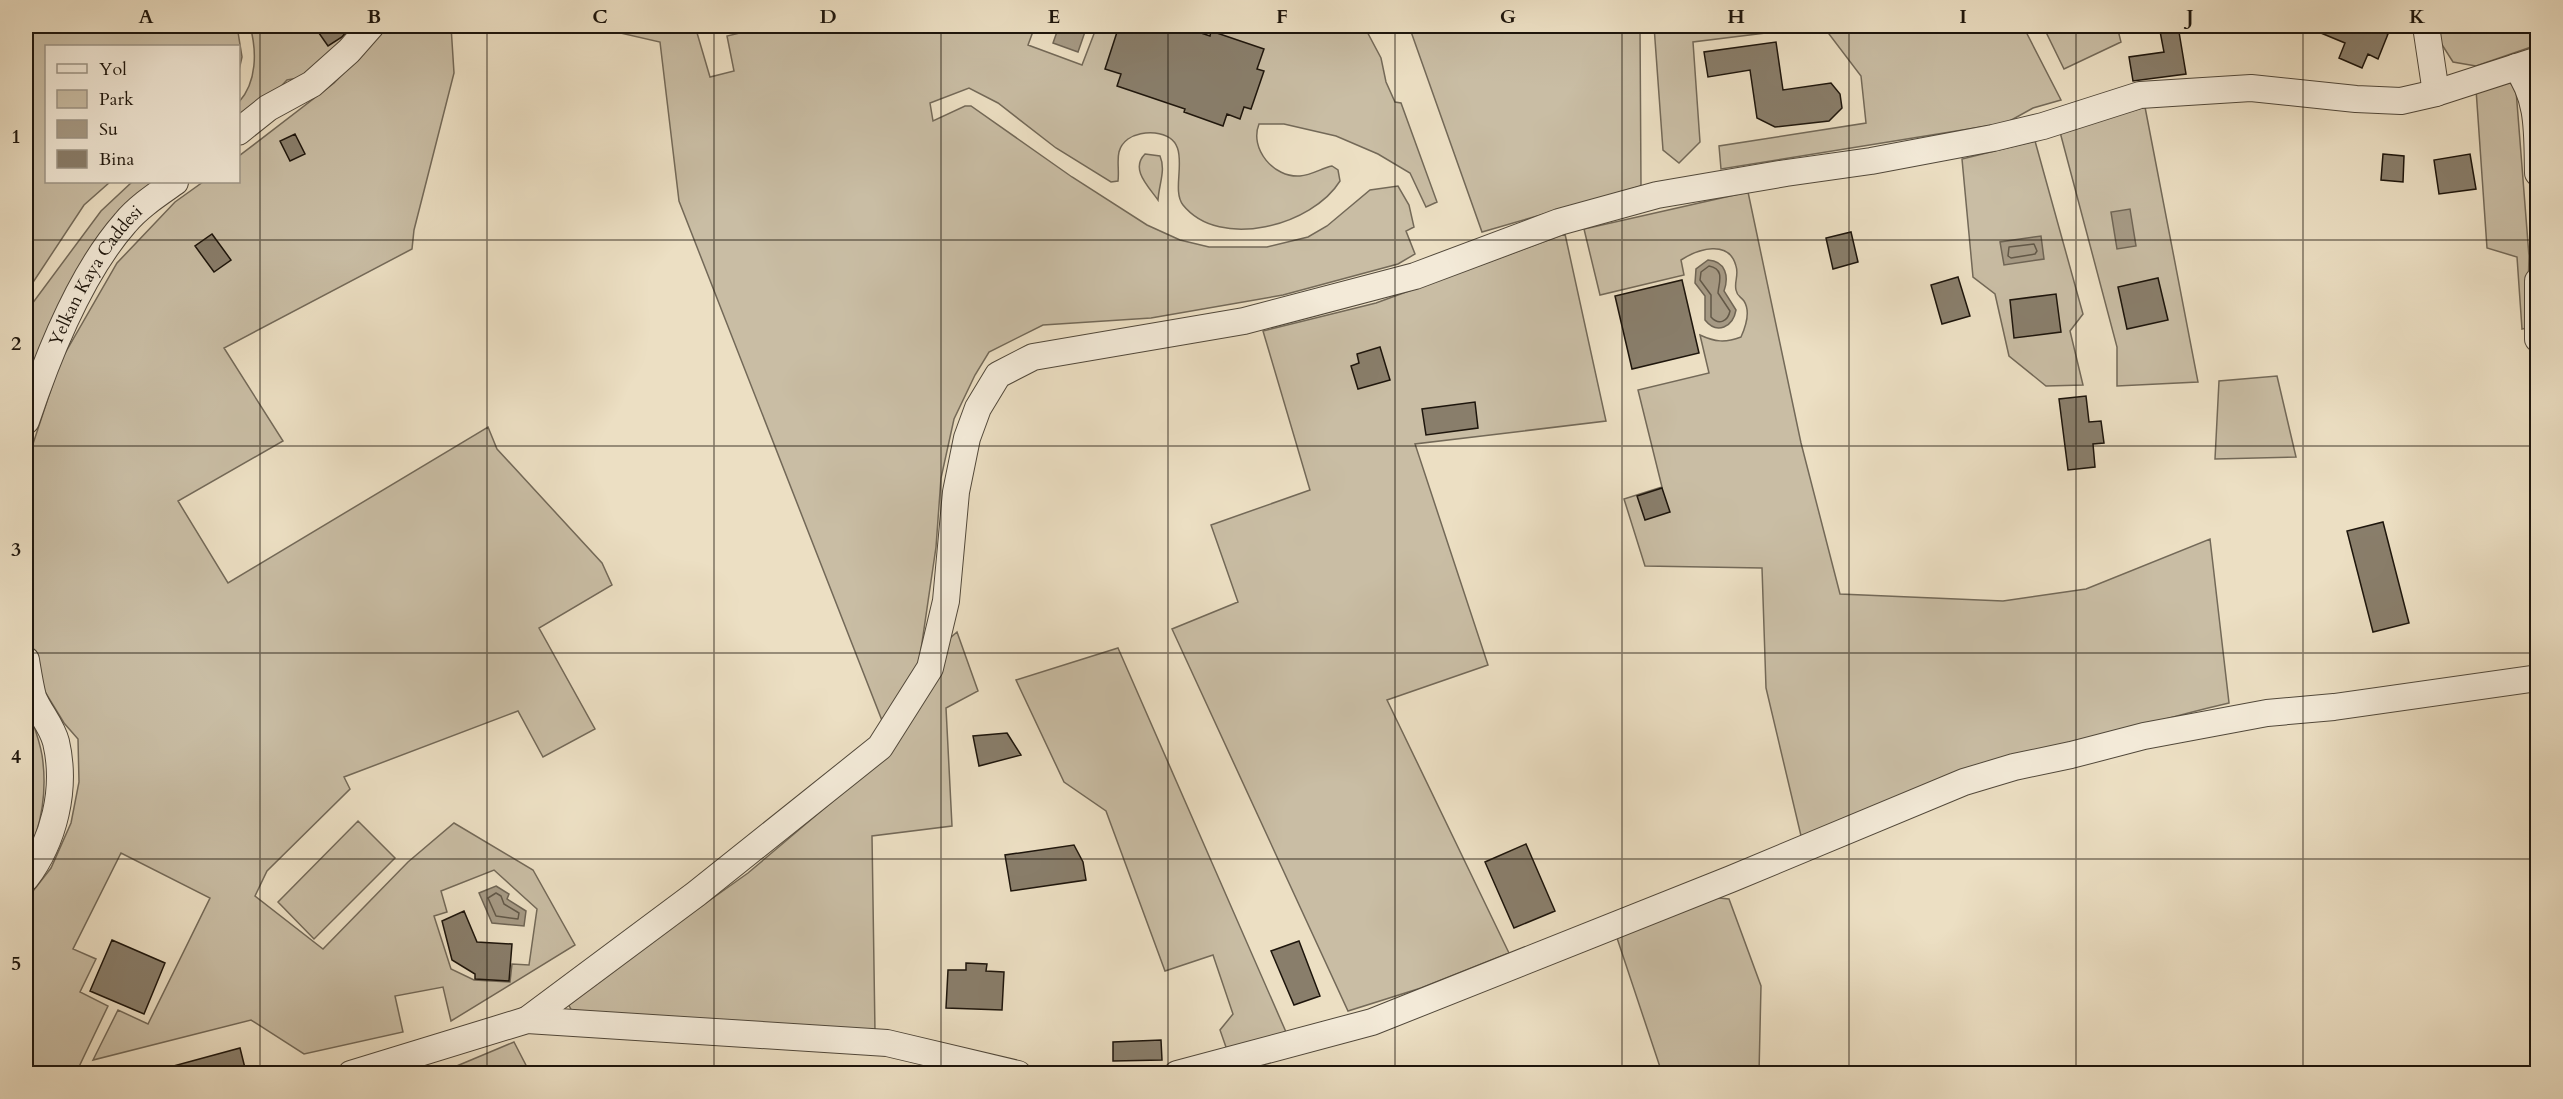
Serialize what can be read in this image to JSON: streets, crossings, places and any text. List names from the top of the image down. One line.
{"streets":{"street":["Yelkan Kaya Caddesi"]},"legend":["Yol","Park","Su","Bina"],"grid":{"columns":["A","B","C","D","E","F","G","H","I","J","K"],"rows":["1","2","3","4","5"]}}
